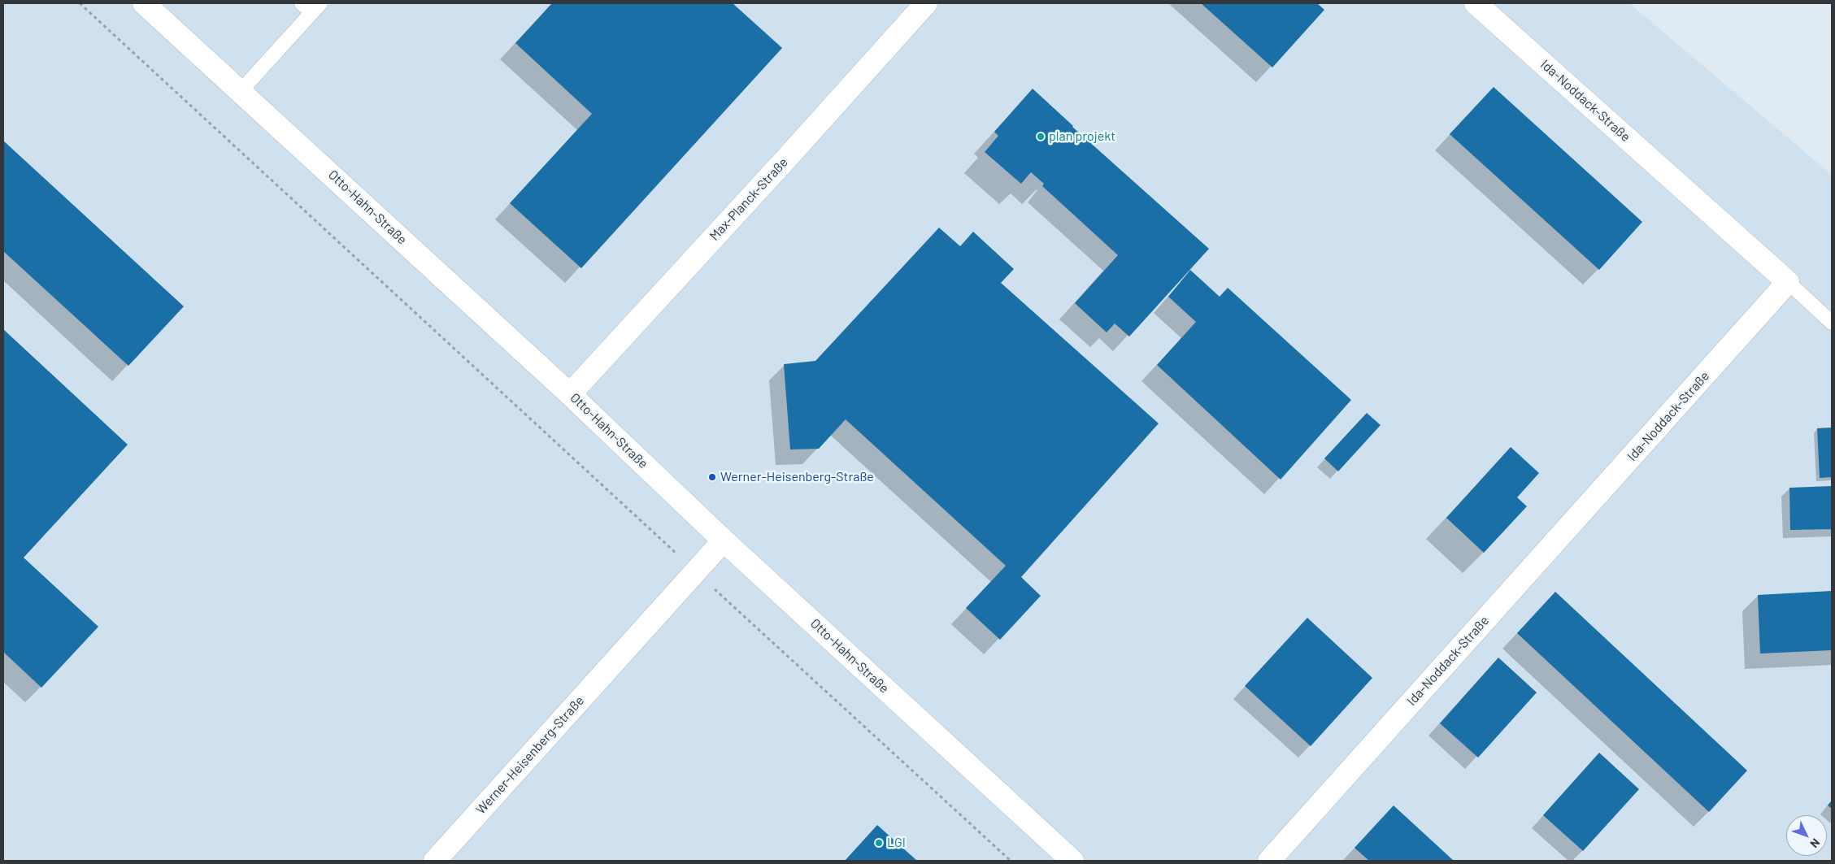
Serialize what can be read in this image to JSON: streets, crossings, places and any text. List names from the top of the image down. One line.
{"streets":{"street":["Ida-Noddack-Straße","Max-Planck-Straße","Otto-Hahn-Straße","Werner-Heisenberg-Straße"]},"crossings":[["Max-Planck-Straße","Otto-Hahn-Straße"],["Otto-Hahn-Straße","Werner-Heisenberg-Straße"]],"places":["plan projekt","Werner-Heisenberg-Straße","LGI"],"north":"bottom right"}
